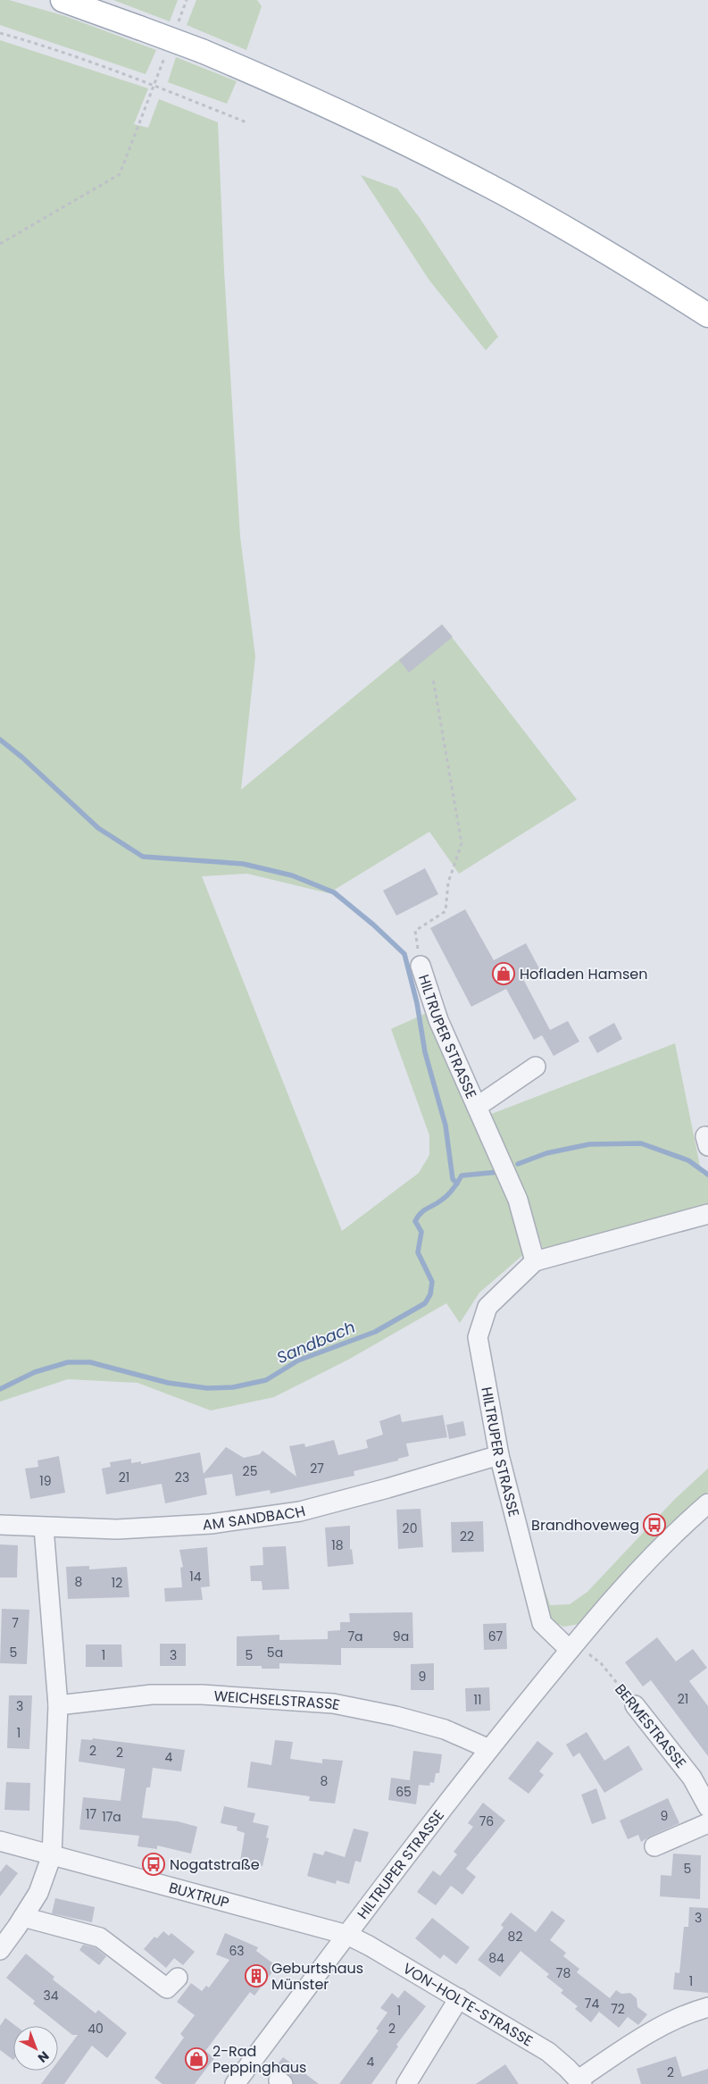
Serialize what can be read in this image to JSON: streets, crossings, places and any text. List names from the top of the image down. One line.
{"streets":{"street":["HILTRUPER STRASSE","AM SANDBACH","WEICHSELSTRASSE","BERMESTRASSE","BUXTRUP","VON-HOLTE-STRASSE"]},"crossings":[["HILTRUPER STRASSE","AM SANDBACH"],["HILTRUPER STRASSE","WEICHSELSTRASSE"],["HILTRUPER STRASSE","BERMESTRASSE"],["HILTRUPER STRASSE","BUXTRUP"],["HILTRUPER STRASSE","VON-HOLTE-STRASSE"],["BUXTRUP","VON-HOLTE-STRASSE"]],"water":["Sandbach"],"places":{"shop":["Hofladen Hamsen","2-Rad Peppinghaus"],"bus stop":["Brandhoveweg","Nogatstraße"],"building":["Geburtshaus Münster"]},"house_numbers":["27","25","21","23","19","20","22","18","14","8","12","7","7a","9a","67","5","5a","1","3","5","9","21","11","3","1","2","2","4","8","65","17","9","17a","76","5","3","82","63","84","78","1","34","74","72","1","40","2","4","2"],"north":"bottom right"}
